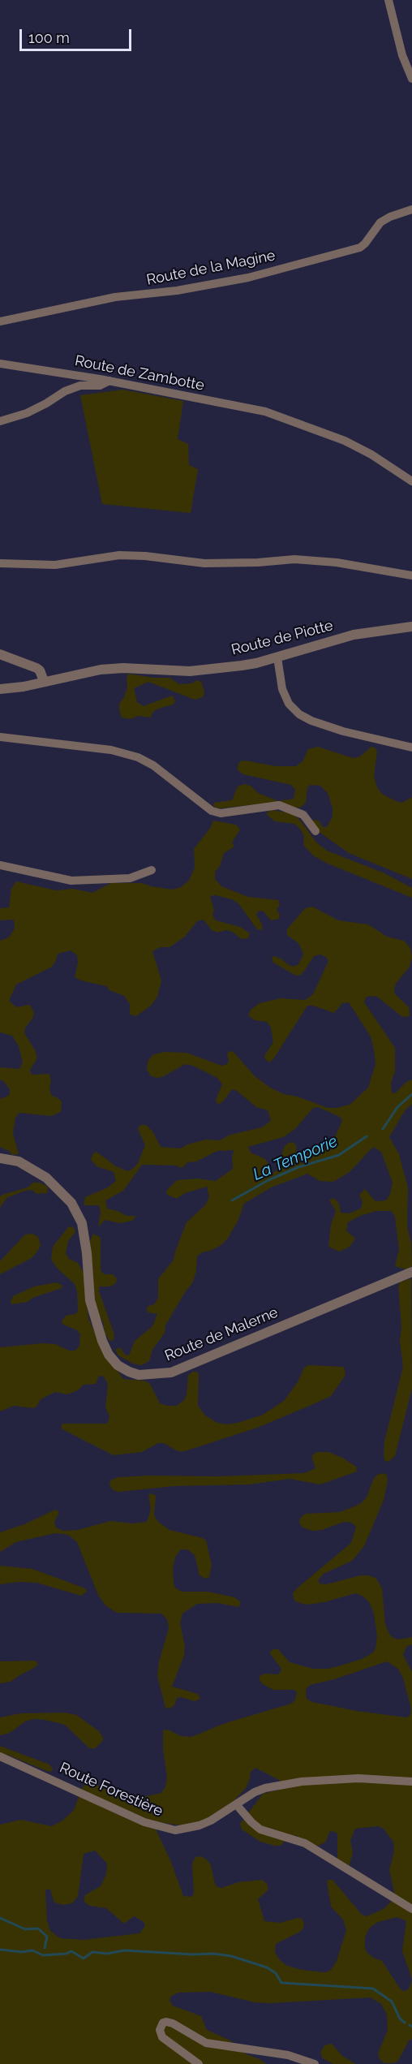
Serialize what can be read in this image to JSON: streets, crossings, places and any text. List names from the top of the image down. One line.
{"streets":{"street":["Route de la Magine","Route de Zambotte","Route de Piotte","Route de Malerne","Route Forestière"]},"water":["La Temporie"],"scale_bar":"100 m"}
